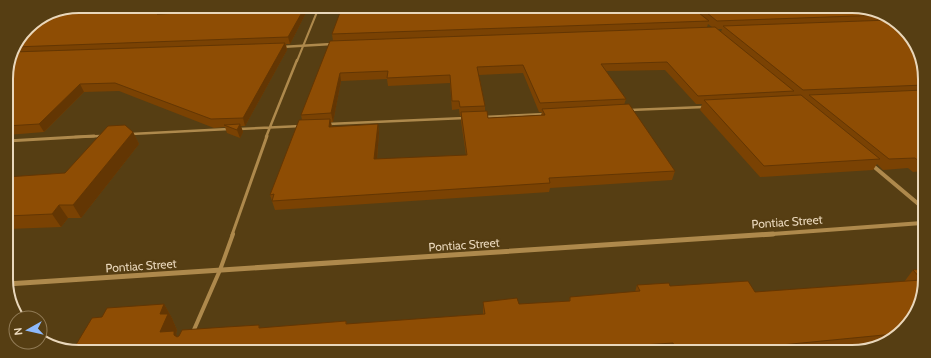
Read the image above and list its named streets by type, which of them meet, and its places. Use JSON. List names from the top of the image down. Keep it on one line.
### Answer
{"streets":{"street":["Pontiac Street"]},"north":"left"}
